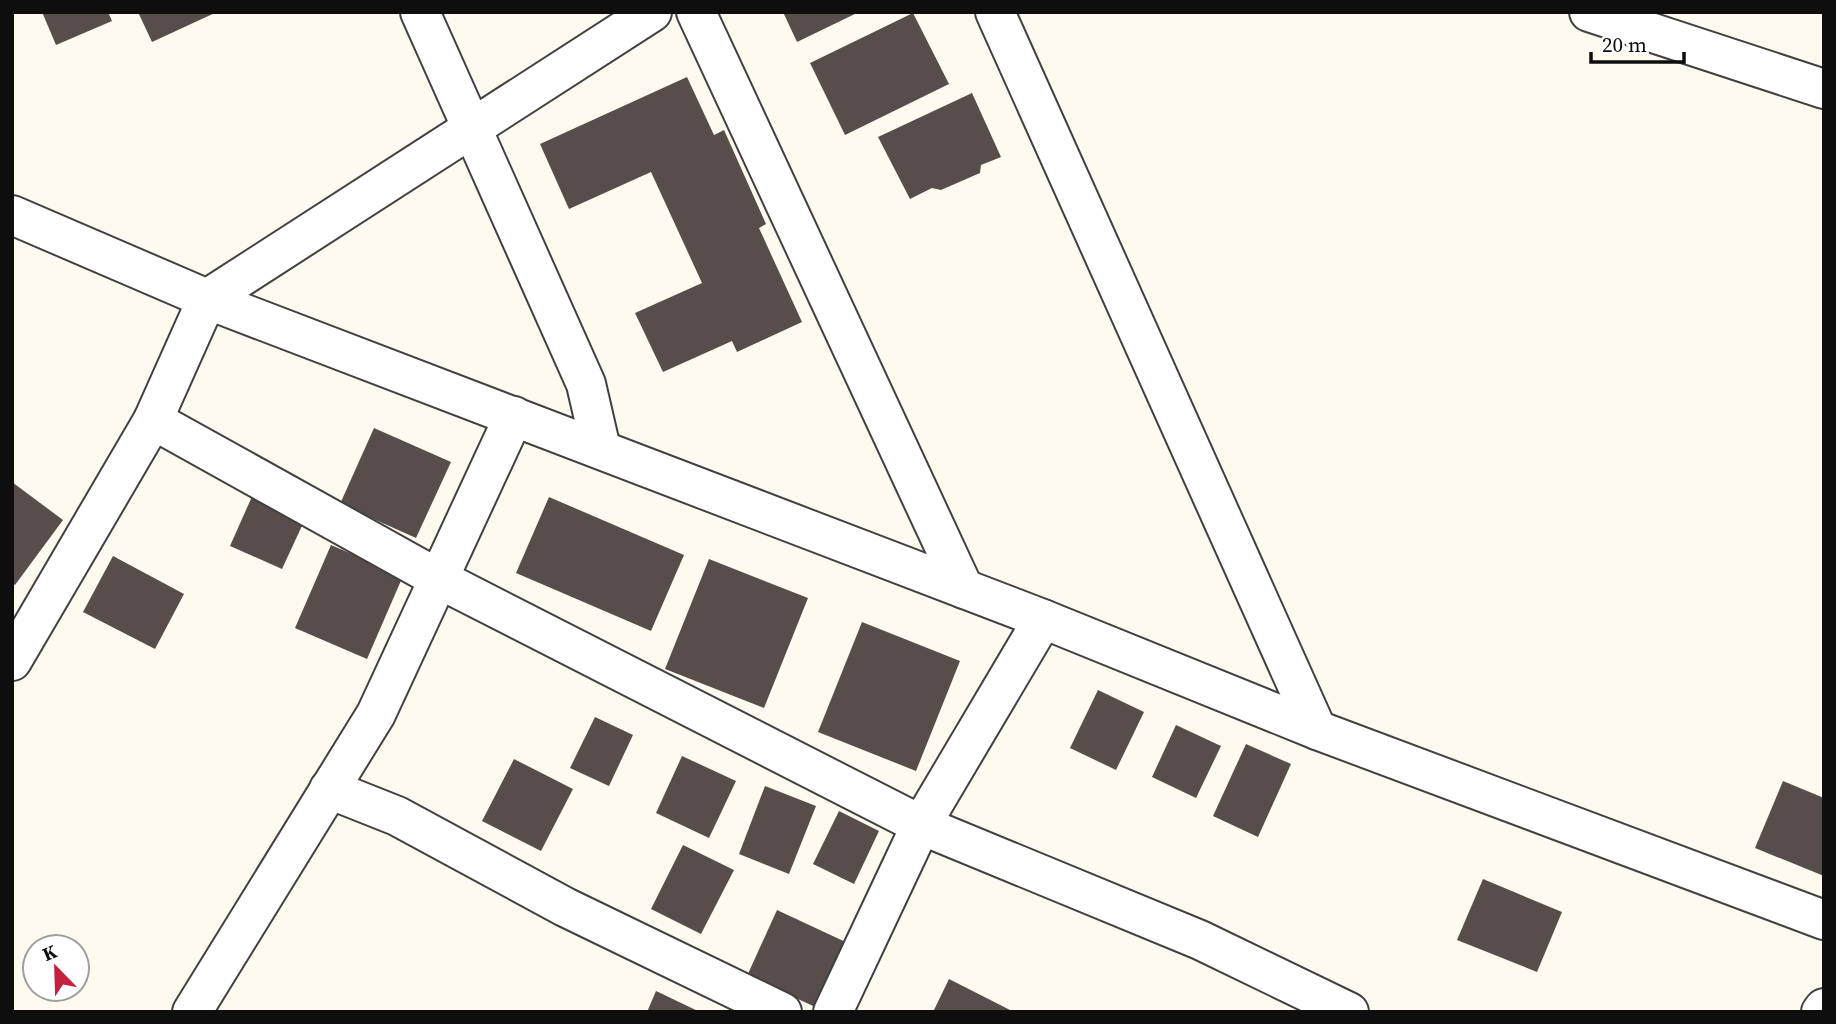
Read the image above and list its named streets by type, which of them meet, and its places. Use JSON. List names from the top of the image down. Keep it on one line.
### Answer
{"scale_bar":"20 m","north":"top left"}
